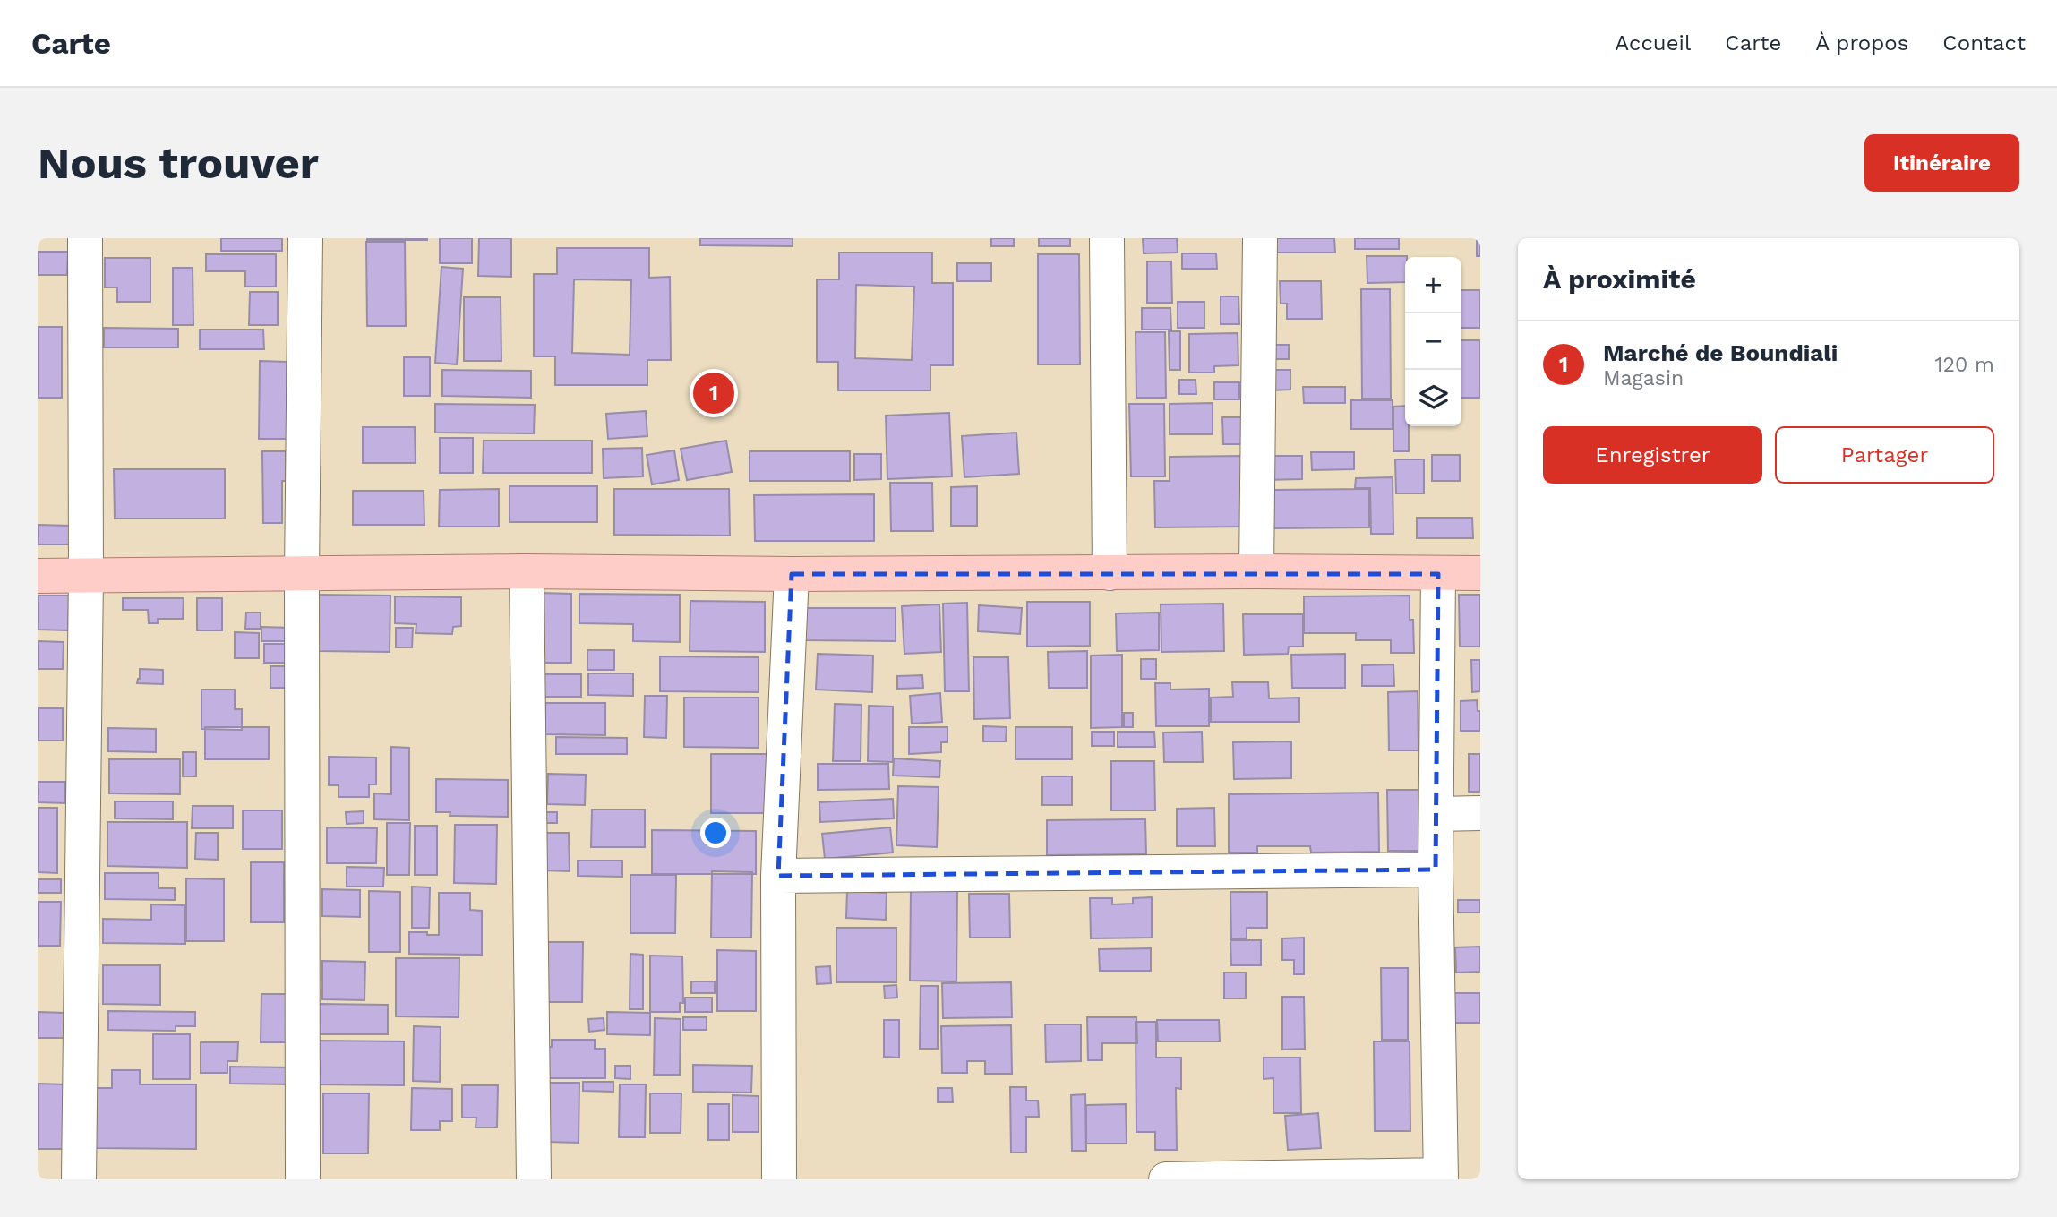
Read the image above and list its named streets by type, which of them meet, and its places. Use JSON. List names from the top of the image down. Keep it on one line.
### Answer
{"page":{"header":"Carte","nav":["Accueil","Carte","À propos","Contact"],"buttons":["Itinéraire",["Enregistrer","Partager"]],"title":"Nous trouver","heading":"À proximité","map_buttons":["+","−"],"list":[{"mark":"1","name":"Marché de Boundiali","note":"Magasin","value":"120 m"}],"pins":"1"}}
